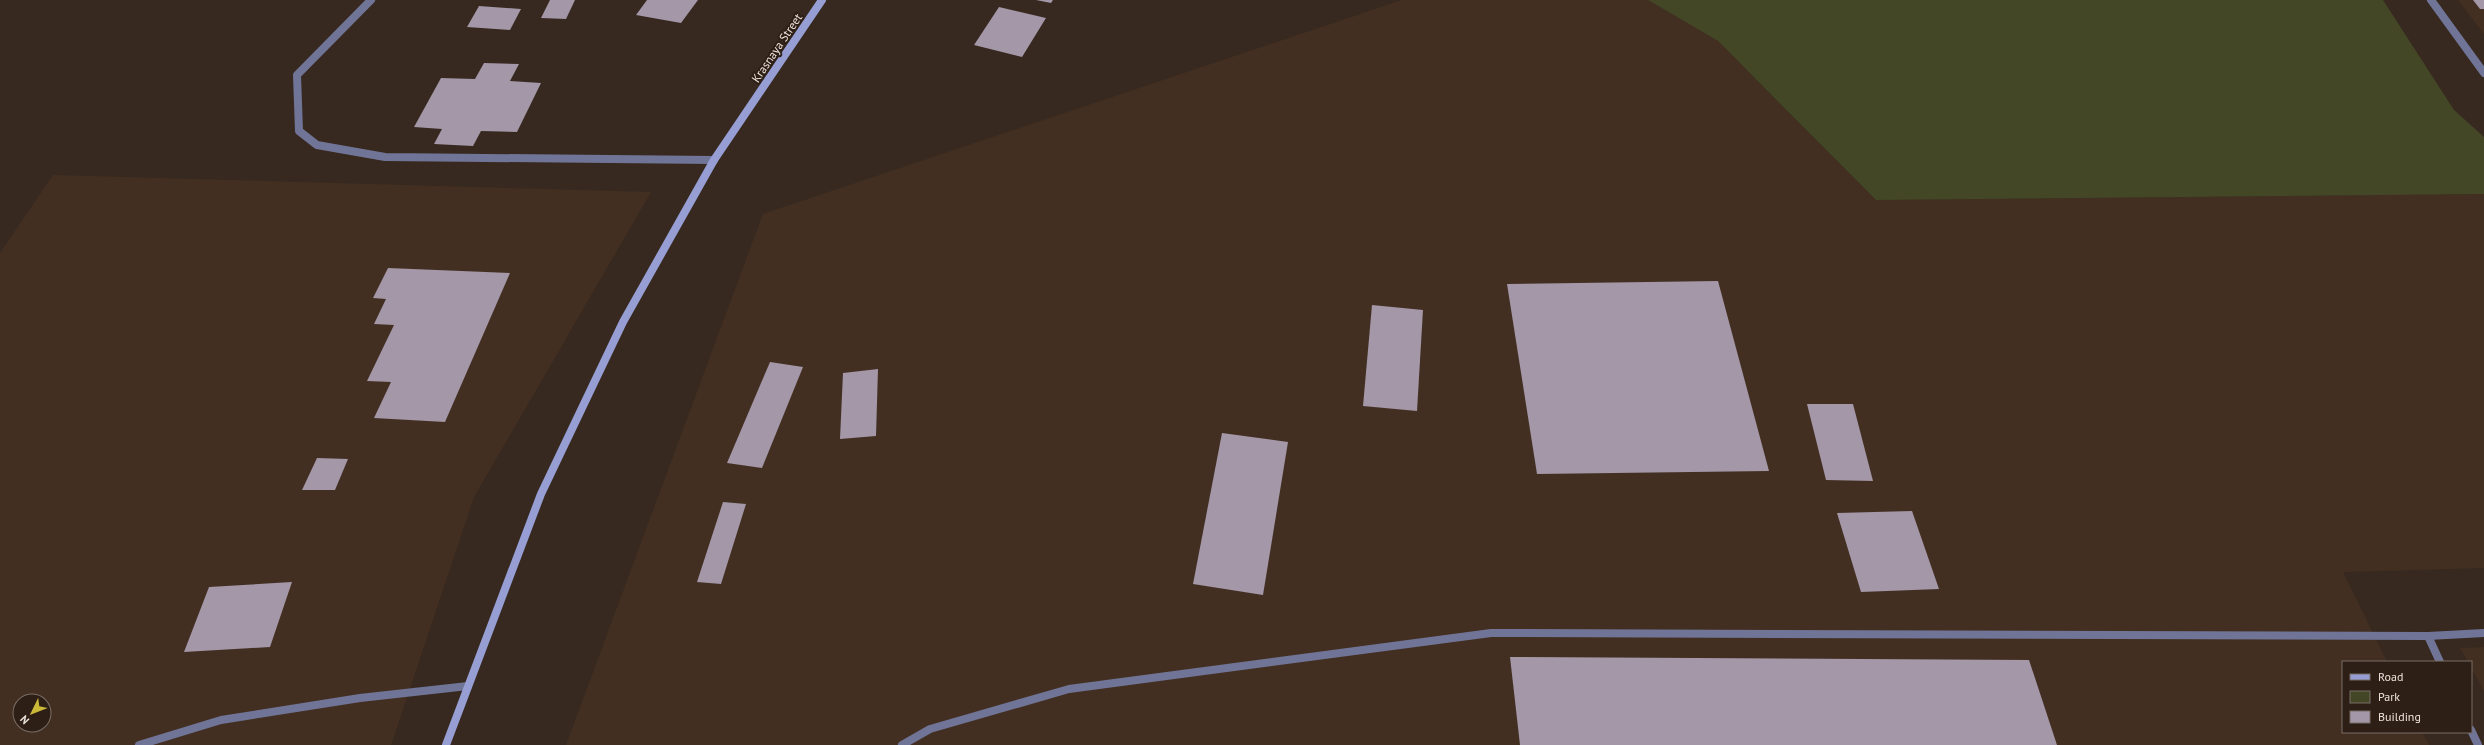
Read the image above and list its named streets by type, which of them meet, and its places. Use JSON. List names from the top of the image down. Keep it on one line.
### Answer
{"streets":{"main road":["Krasnaya Street"]},"legend":["Road","Park","Building"],"north":"bottom left"}
